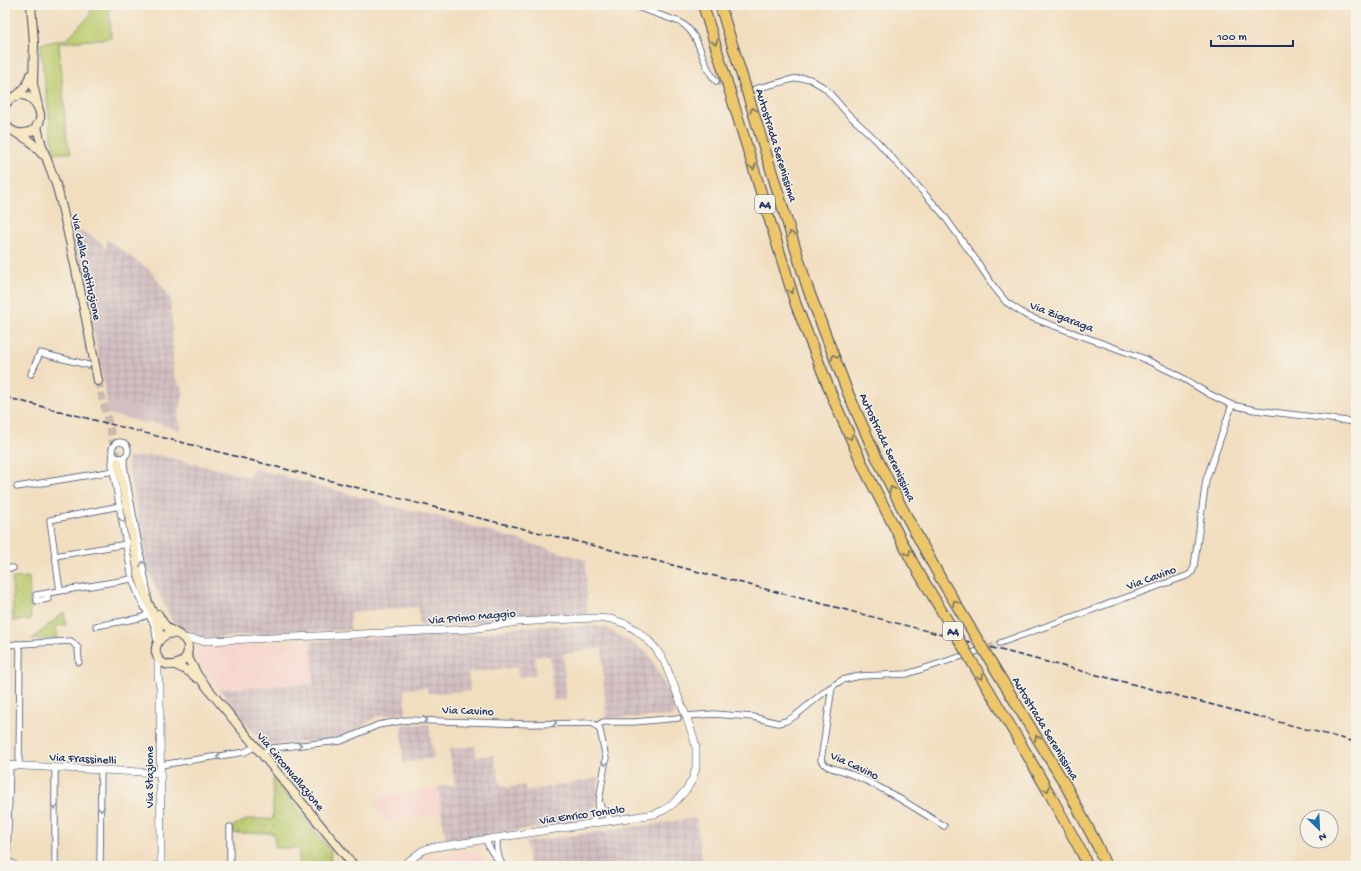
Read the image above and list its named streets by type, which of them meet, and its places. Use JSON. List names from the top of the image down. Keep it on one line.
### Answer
{"streets":{"highway":["Autostrada Serenissima","A4"],"main road":["Via della Costituzione","Via Circonvallazione"],"street":["Via Zigaraga","Via Cavino","Via Primo Maggio","Via Frassinelli","Via Stazione","Via Enrico Toniolo"]},"crossings":[["Via Zigaraga","Via Cavino"],["Via Cavino","Via Frassinelli"],["Via Cavino","Via Circonvallazione"],["Via Cavino","Via Stazione"],["Via Primo Maggio","Via Circonvallazione"],["Via Primo Maggio","Via Stazione"],["Via Primo Maggio","Via Enrico Toniolo"],["Via Frassinelli","Via Stazione"],["Via Circonvallazione","Via Stazione"]],"scale_bar":"100 m","north":"bottom right"}
